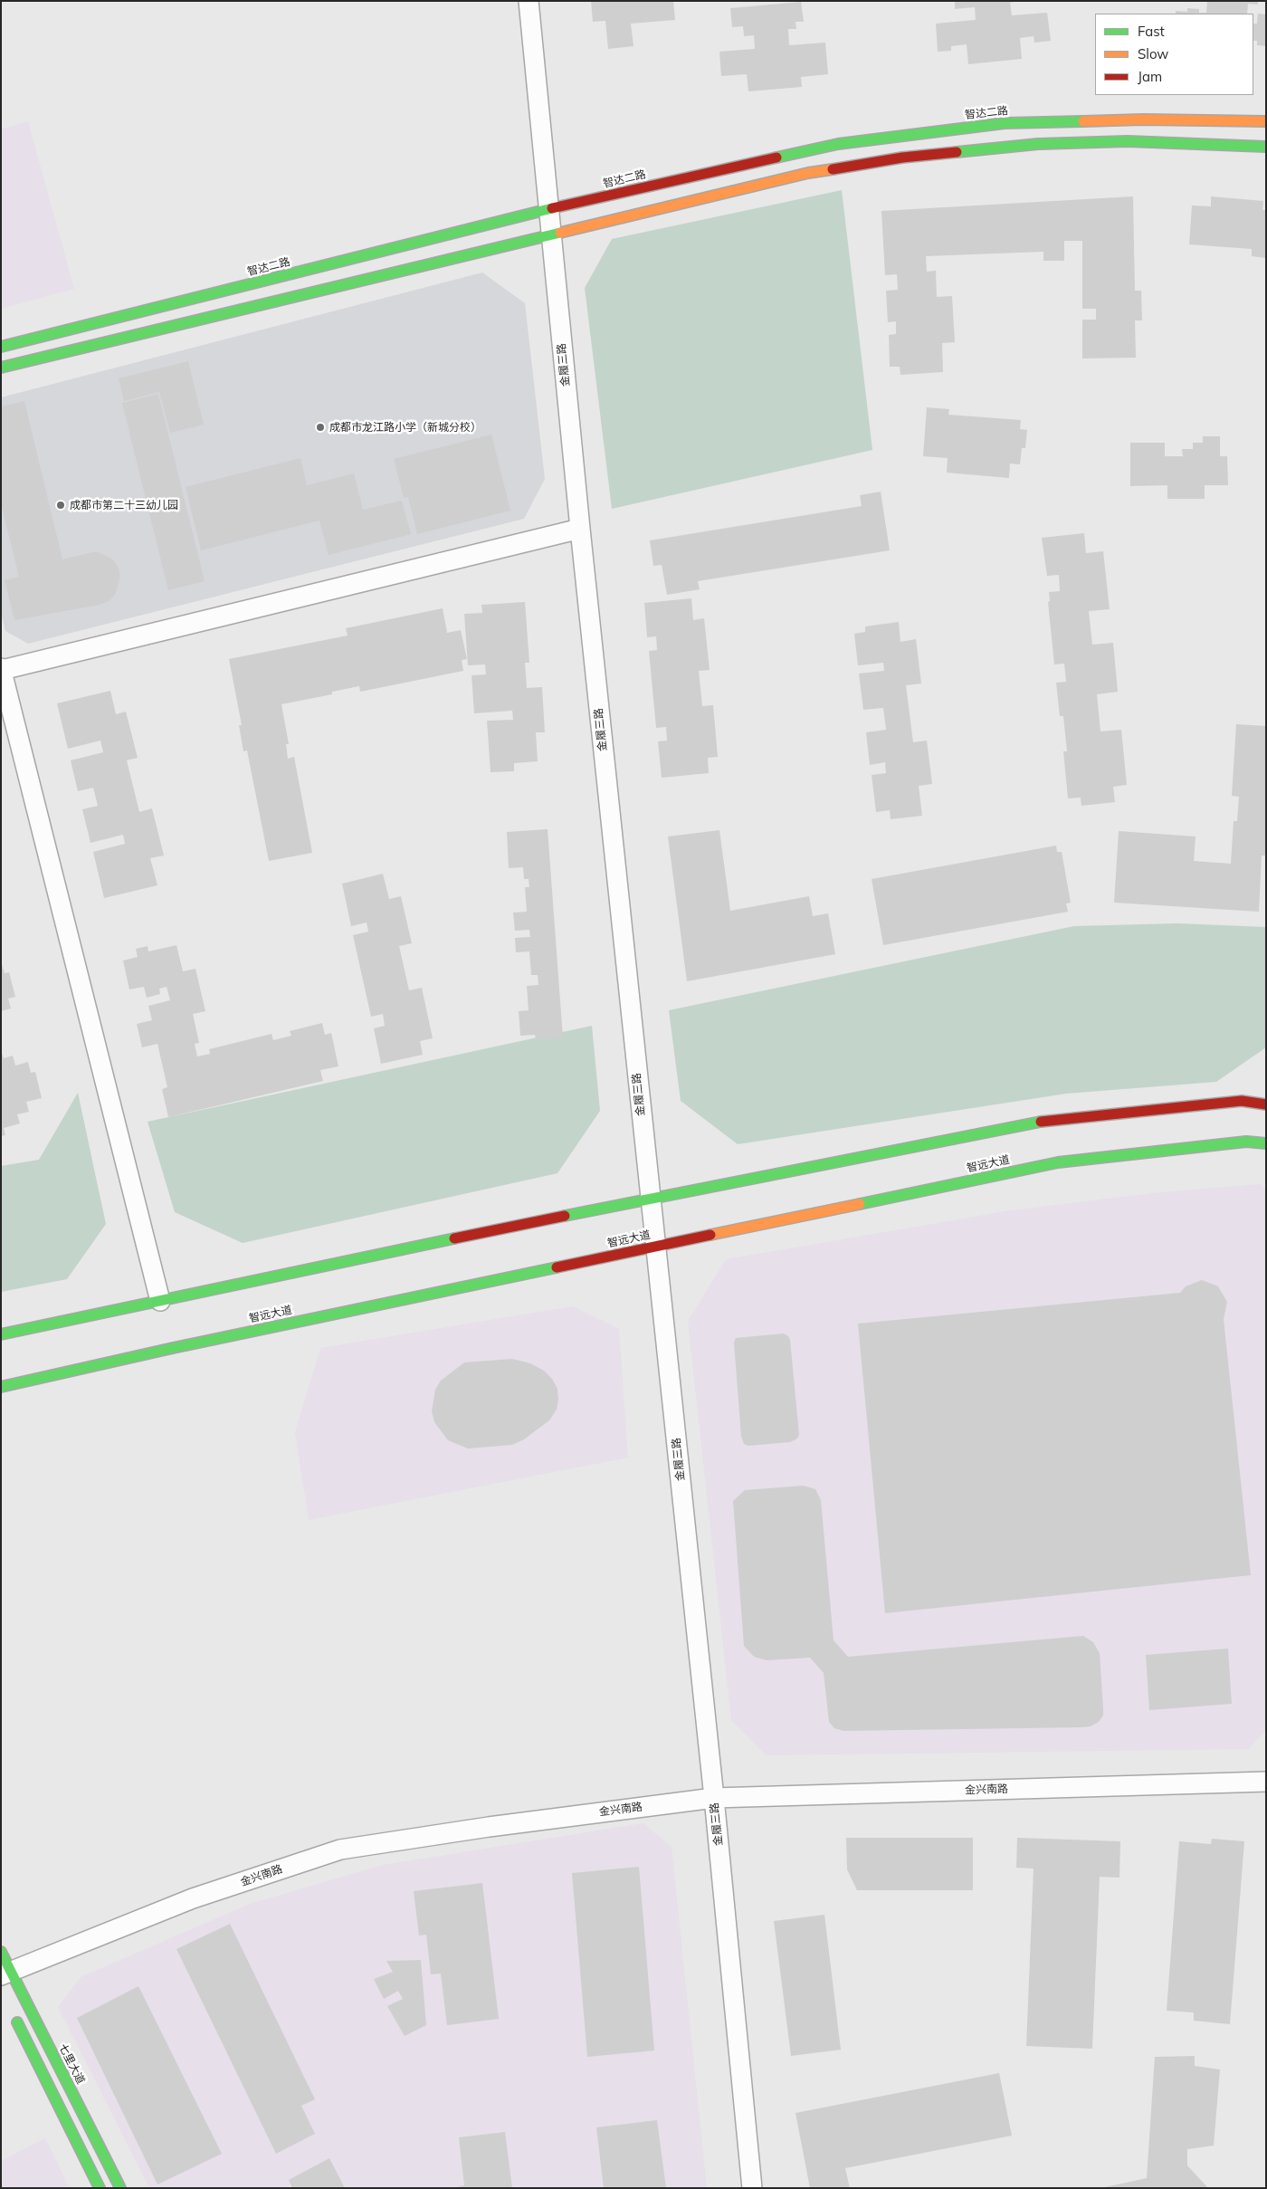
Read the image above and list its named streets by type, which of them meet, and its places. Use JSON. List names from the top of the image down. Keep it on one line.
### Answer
{"streets":{"main road":["智达二路","智远大道","七里大道"],"street":["金履三路","金兴南路"]},"crossings":[["智达二路","金履三路"],["金履三路","智远大道"],["金履三路","金兴南路"],["金兴南路","七里大道"]],"places":["成都市龙江路小学（新城分校）","成都市第二十三幼儿园"],"legend":["Fast","Slow","Jam"]}
